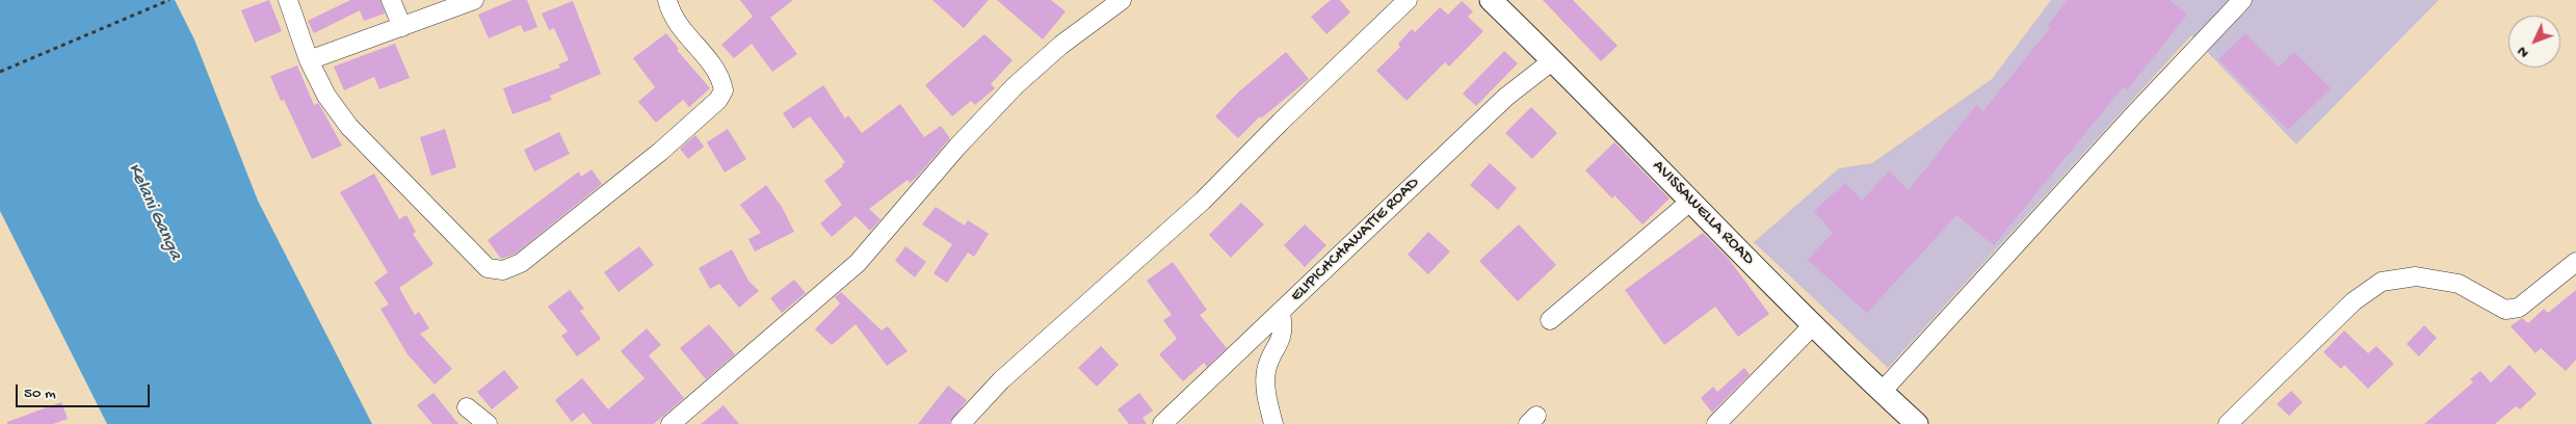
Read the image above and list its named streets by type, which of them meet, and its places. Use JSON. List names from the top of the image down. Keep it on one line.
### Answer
{"streets":{"main road":["AVISSAWELLA ROAD"],"street":["ELIPICHCHAWATTE ROAD"]},"crossings":[["AVISSAWELLA ROAD","ELIPICHCHAWATTE ROAD"]],"water":["Kelani Ganga"],"scale_bar":"50 m","north":"bottom left"}
